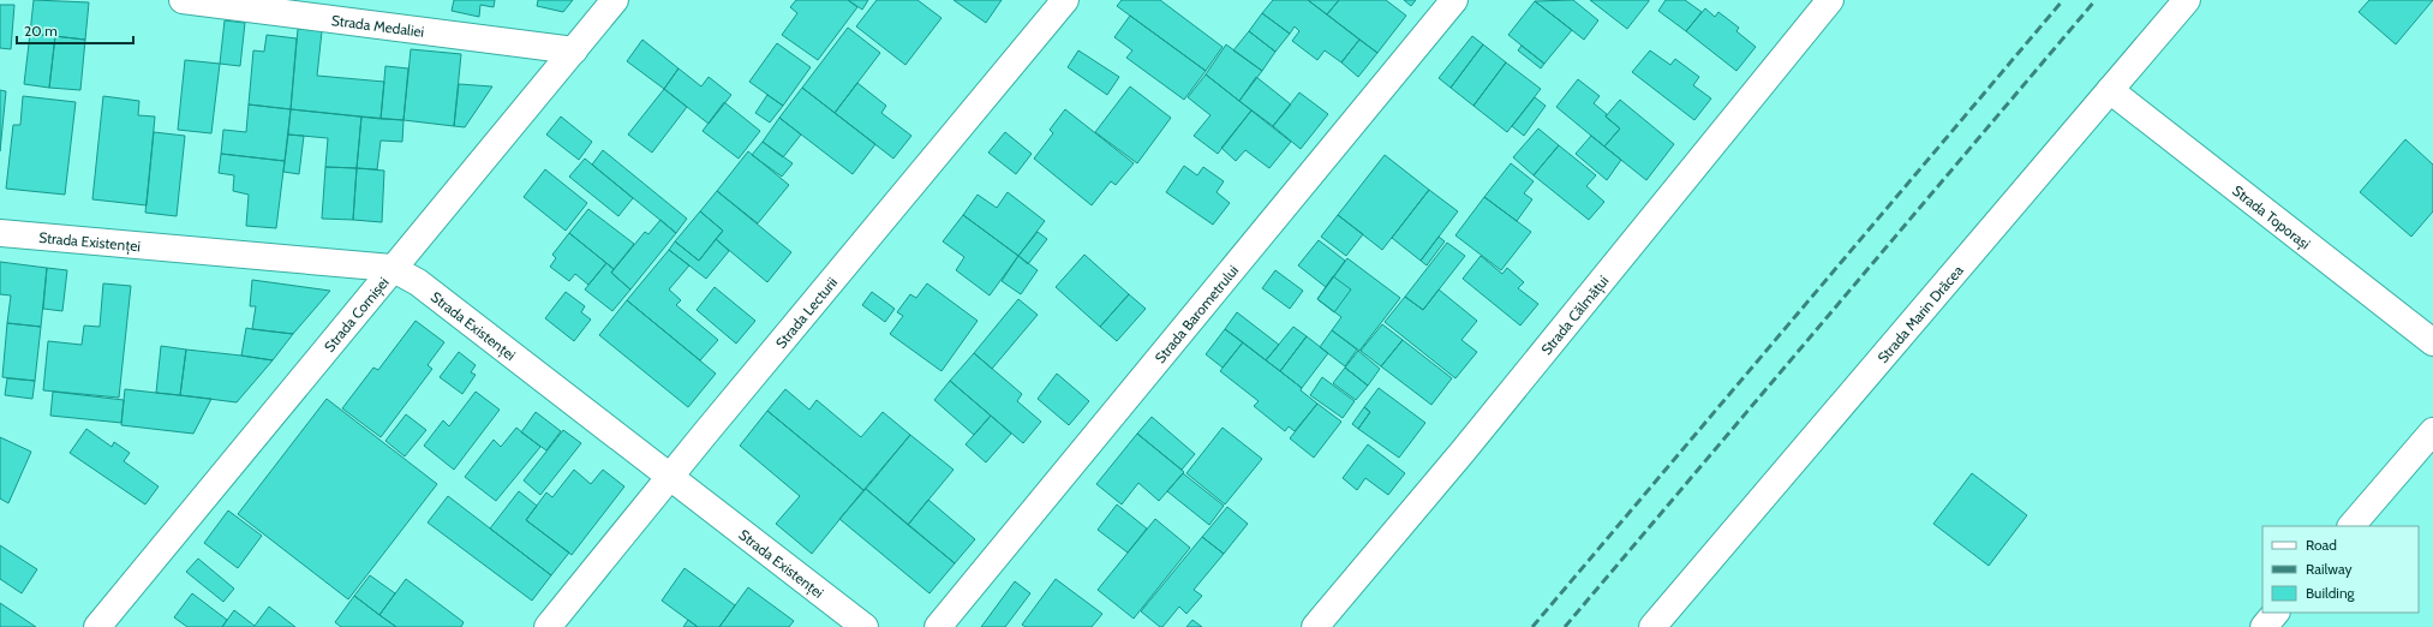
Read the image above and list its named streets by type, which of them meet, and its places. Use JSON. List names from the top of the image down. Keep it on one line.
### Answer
{"streets":{"street":["Strada Medaliei","Strada Toporași","Strada Existenței","Strada Cornișei","Strada Lecturii","Strada Barometrului","Strada Marin Drăcea","Strada Călmățui"]},"crossings":[["Strada Medaliei","Strada Cornișei"],["Strada Toporași","Strada Marin Drăcea"],["Strada Existenței","Strada Cornișei"],["Strada Existenței","Strada Lecturii"]],"legend":["Road","Railway","Building"],"scale_bar":"20 m"}
